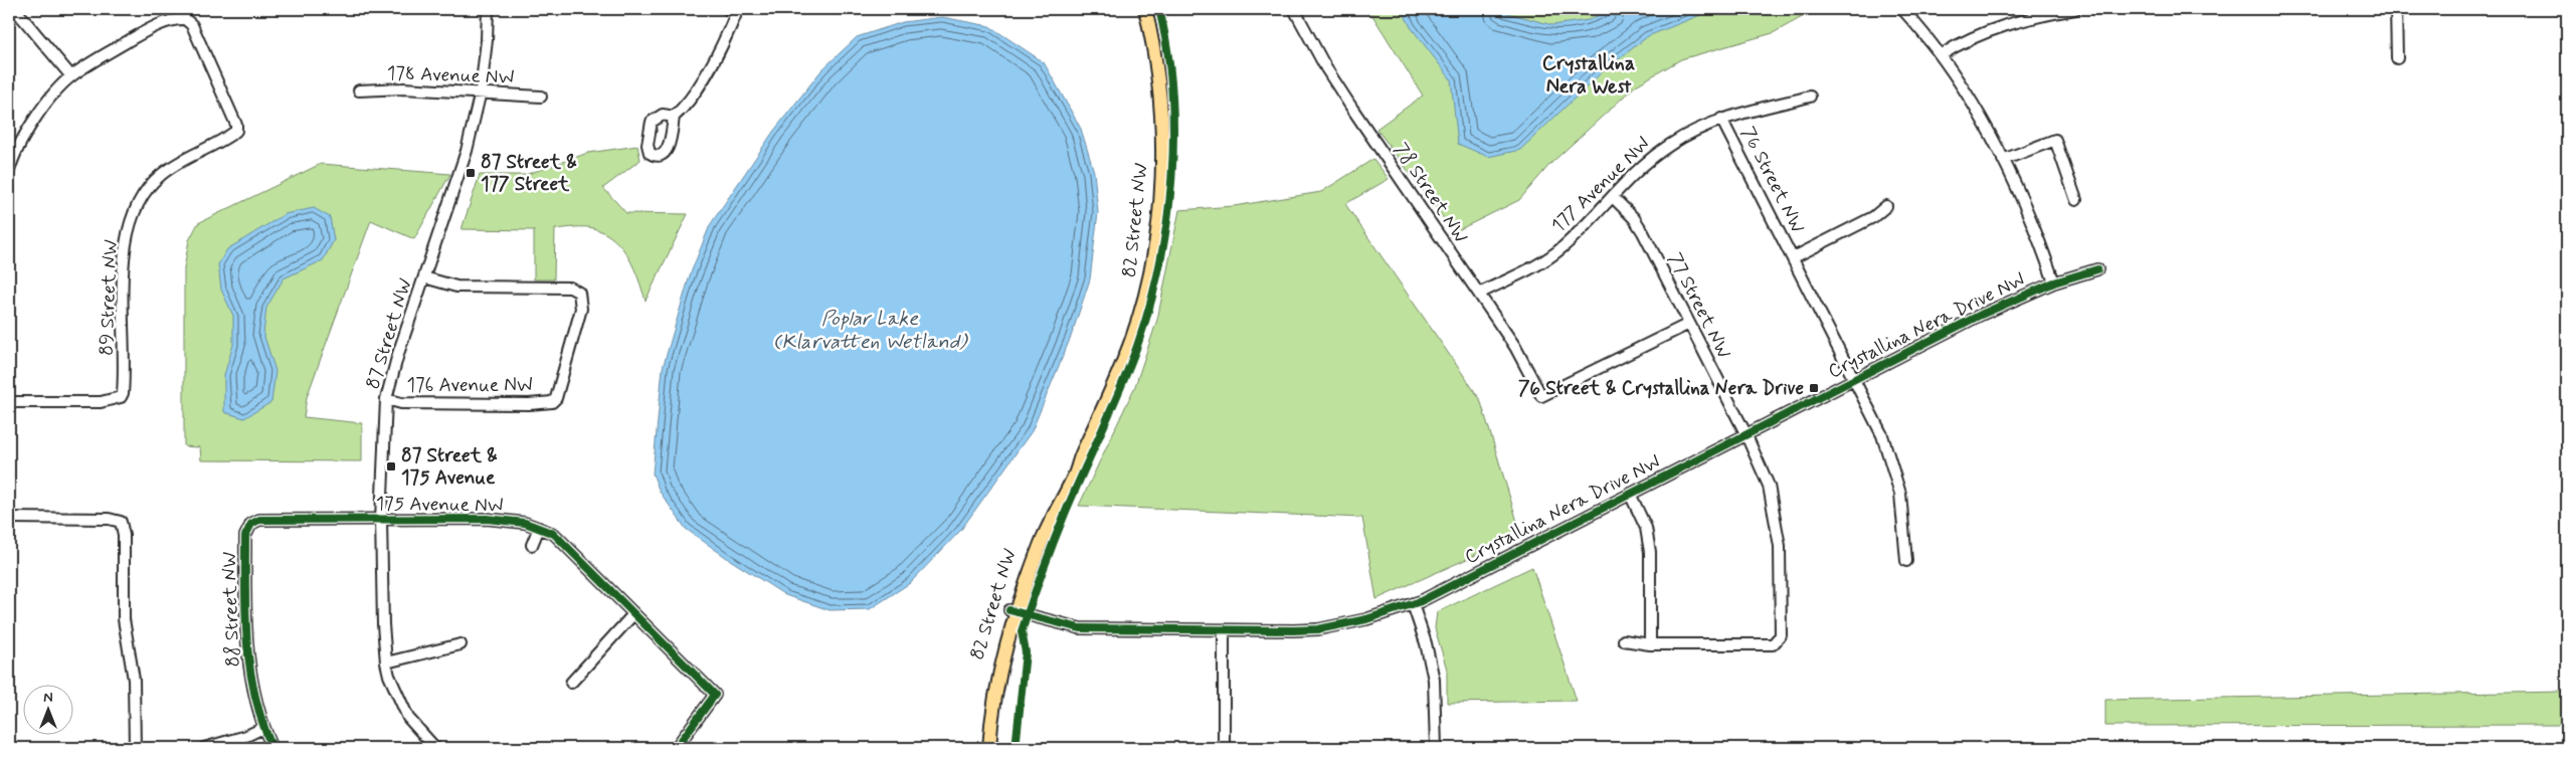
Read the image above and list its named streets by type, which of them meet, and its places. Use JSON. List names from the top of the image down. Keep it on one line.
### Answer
{"streets":{"main road":["82 Street NW"],"street":["178 Avenue NW","76 Street NW","177 Avenue NW","78 Street NW","89 Street NW","77 Street NW","Crystallina Nera Drive NW","87 Street NW","176 Avenue NW","175 Avenue NW","88 Street NW"]},"crossings":[["178 Avenue NW","87 Street NW"],["76 Street NW","177 Avenue NW"],["76 Street NW","Crystallina Nera Drive NW"],["177 Avenue NW","78 Street NW"],["177 Avenue NW","77 Street NW"],["78 Street NW","77 Street NW"],["82 Street NW","Crystallina Nera Drive NW"],["77 Street NW","Crystallina Nera Drive NW"],["87 Street NW","176 Avenue NW"],["87 Street NW","175 Avenue NW"],["175 Avenue NW","88 Street NW"]],"districts":["Crystallina Nera West"],"water":["Poplar Lake (Klarvatten Wetland)"],"places":{"transit":["87 Street & 177 Street","76 Street & Crystallina Nera Drive","87 Street & 175 Avenue"]},"north":"top"}
